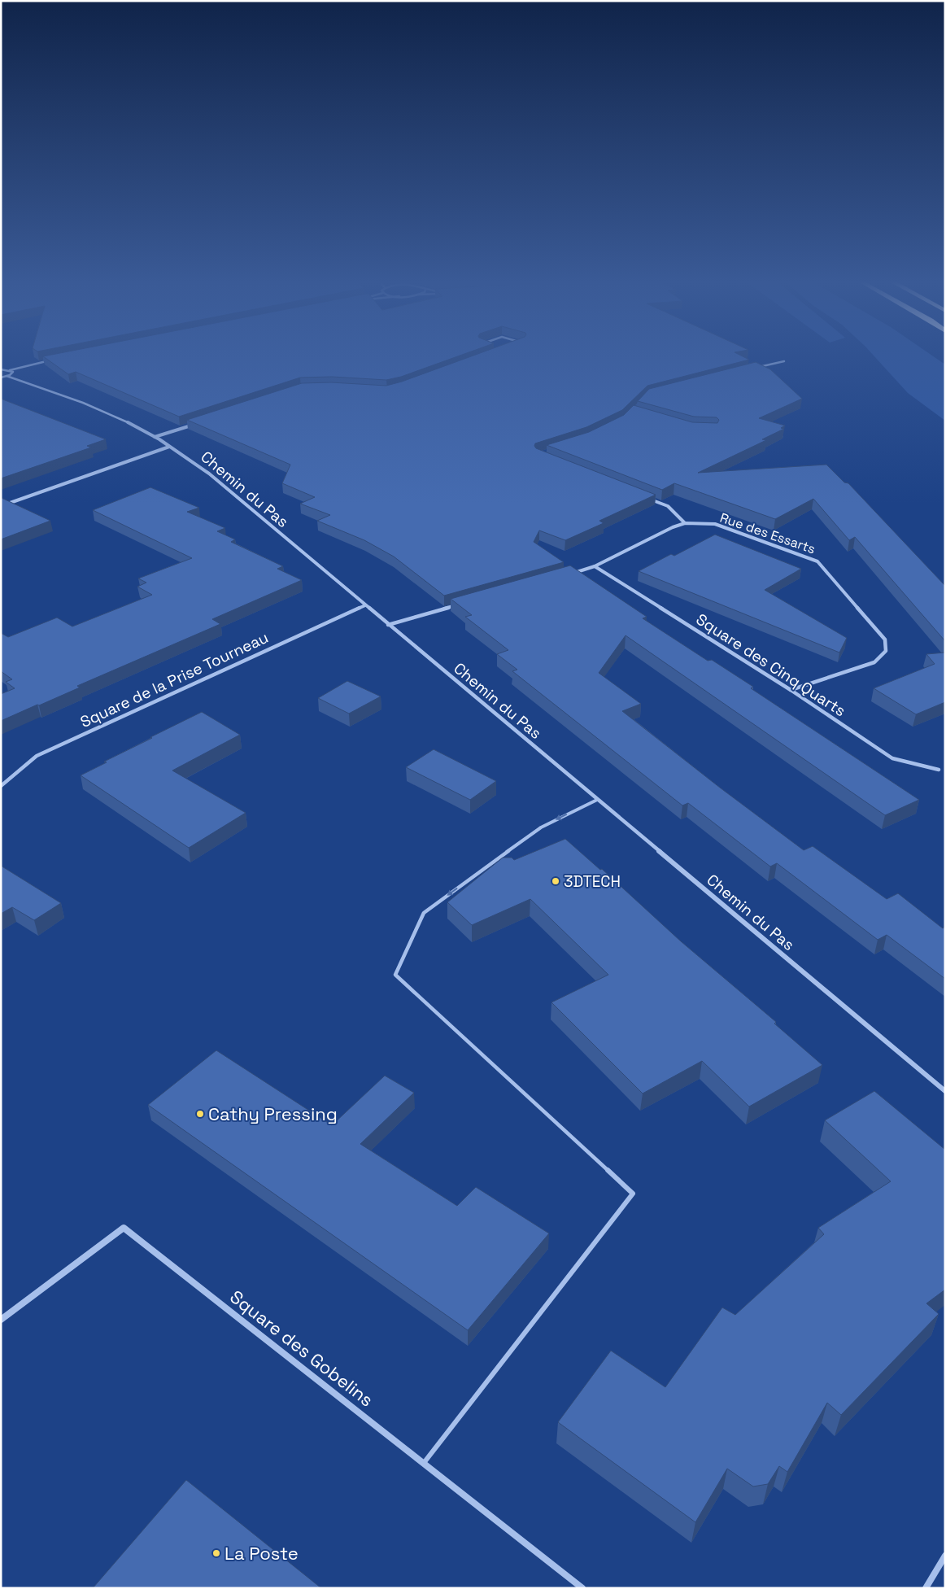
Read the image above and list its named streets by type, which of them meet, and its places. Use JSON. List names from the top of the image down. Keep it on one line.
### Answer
{"streets":{"street":["Chemin du Pas","Rue des Essarts","Square des Cinq Quarts","Square de la Prise Tourneau","Square des Gobelins"]},"crossings":[["Chemin du Pas","Square de la Prise Tourneau"],["Rue des Essarts","Square des Cinq Quarts"]],"places":["3DTECH","Cathy Pressing","La Poste"]}
